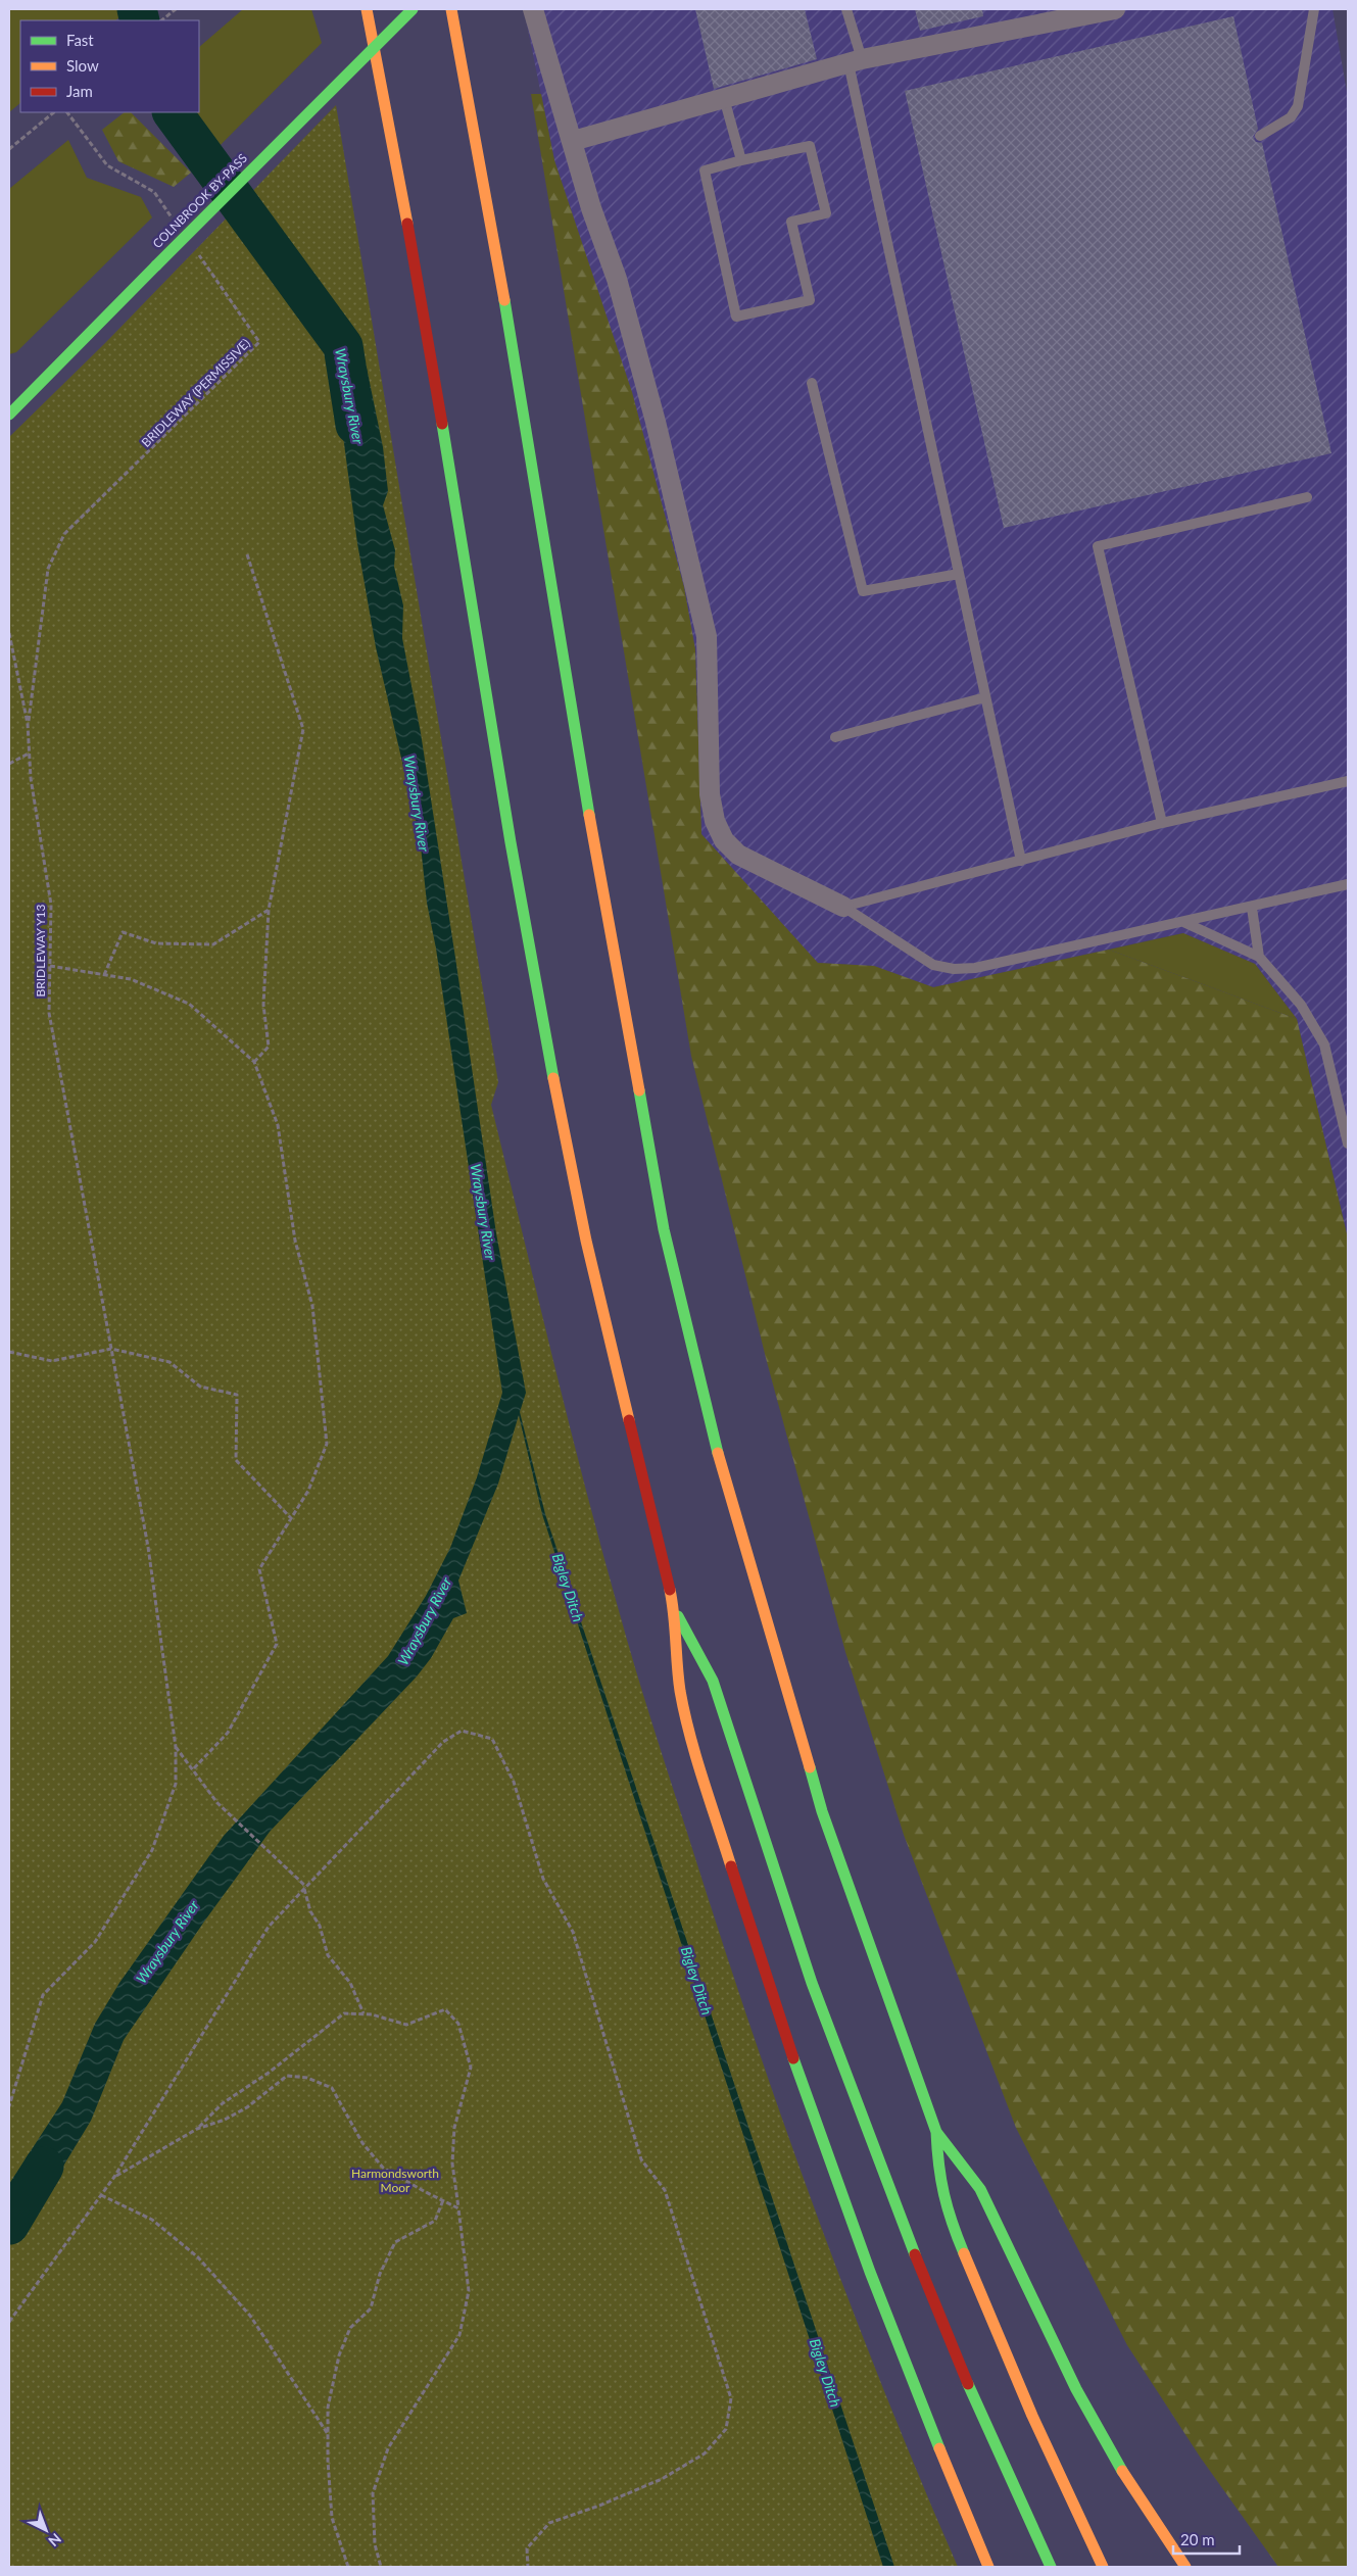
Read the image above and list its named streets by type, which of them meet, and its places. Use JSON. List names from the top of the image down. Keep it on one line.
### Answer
{"streets":{"highway":["COLNBROOK BY-PASS"],"path":["BRIDLEWAY (PERMISSIVE)","BRIDLEWAY Y13"]},"crossings":[["BRIDLEWAY (PERMISSIVE)","BRIDLEWAY Y13"]],"water":["Wraysbury River","Bigley Ditch"],"parks":["Harmondsworth Moor"],"legend":["Fast","Slow","Jam"],"scale_bar":"20 m","north":"bottom right"}
